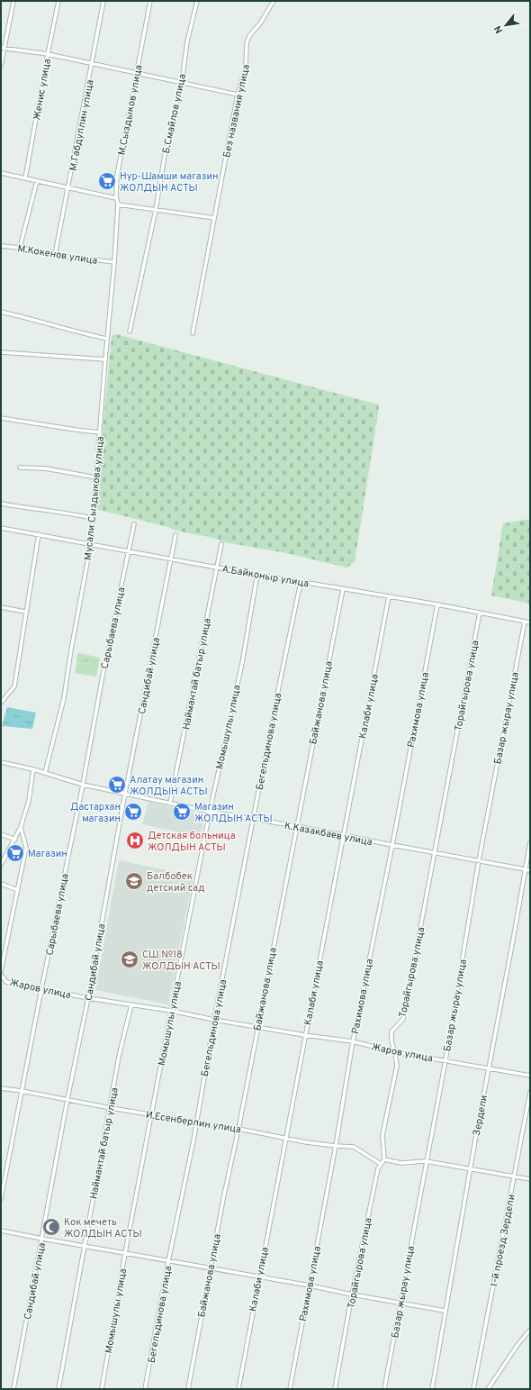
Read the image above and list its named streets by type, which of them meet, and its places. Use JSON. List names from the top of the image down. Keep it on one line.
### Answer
{"streets":{"street":["Женис улица","М.Сыздыков улица","Без названия улица","Б.Смайлов улица","М.Габдуллин улица","М.Кокенов улица","Мусали Сыздыкова улица","А.Байконыр улица","Сарыбаева улица","Наймантай батыр улица","Сандибай улица","Торайгырова улица","Байжанова улица","Калаби улица","Рахимова улица","Базар жырау улица","Момышулы улица","Бегельдинова улица","К.Казакбаев улица","Жаров улица","Зердели","И.Есенберлин улица","1-й проезд Зердели"]},"crossings":[["М.Сыздыков улица","М.Кокенов улица"],["М.Сыздыков улица","Мусали Сыздыкова улица"],["М.Габдуллин улица","М.Кокенов улица"],["М.Кокенов улица","Мусали Сыздыкова улица"],["Мусали Сыздыкова улица","А.Байконыр улица"],["Мусали Сыздыкова улица","К.Казакбаев улица"],["А.Байконыр улица","Сарыбаева улица"],["А.Байконыр улица","Наймантай батыр улица"],["А.Байконыр улица","Сандибай улица"],["А.Байконыр улица","Торайгырова улица"],["А.Байконыр улица","Байжанова улица"],["А.Байконыр улица","Калаби улица"],["А.Байконыр улица","Рахимова улица"],["А.Байконыр улица","Базар жырау улица"],["А.Байконыр улица","Момышулы улица"],["А.Байконыр улица","Бегельдинова улица"],["Сарыбаева улица","К.Казакбаев улица"],["Сарыбаева улица","Жаров улица"],["Сарыбаева улица","И.Есенберлин улица"],["Наймантай батыр улица","К.Казакбаев улица"],["Наймантай батыр улица","Жаров улица"],["Наймантай батыр улица","И.Есенберлин улица"],["Сандибай улица","К.Казакбаев улица"],["Сандибай улица","Жаров улица"],["Сандибай улица","И.Есенберлин улица"],["Торайгырова улица","К.Казакбаев улица"],["Торайгырова улица","Жаров улица"],["Торайгырова улица","И.Есенберлин улица"],["Байжанова улица","К.Казакбаев улица"],["Байжанова улица","Жаров улица"],["Байжанова улица","И.Есенберлин улица"],["Калаби улица","К.Казакбаев улица"],["Калаби улица","Жаров улица"],["Калаби улица","И.Есенберлин улица"],["Рахимова улица","К.Казакбаев улица"],["Рахимова улица","Жаров улица"],["Рахимова улица","И.Есенберлин улица"],["Базар жырау улица","К.Казакбаев улица"],["Базар жырау улица","Жаров улица"],["Момышулы улица","К.Казакбаев улица"],["Момышулы улица","Жаров улица"],["Момышулы улица","И.Есенберлин улица"],["Бегельдинова улица","К.Казакбаев улица"],["Бегельдинова улица","Жаров улица"],["Бегельдинова улица","И.Есенберлин улица"],["К.Казакбаев улица","Зердели"],["Жаров улица","Зердели"]],"places":{"supermarket":["Нур-Шамши магазин ЖОЛДЫН АСТЫ","Алатау магазин ЖОЛДЫН АСТЫ","Дастархан магазин","Магазин ЖОЛДЫН АСТЫ","Магазин"],"hospital":["Детская больница ЖОЛДЫН АСТЫ"],"school or university":["Балбобек детский сад","СШ №18 ЖОЛДЫН АСТЫ"],"mosque":["Кок мечеть ЖОЛДЫН АСТЫ"]},"north":"bottom left"}
